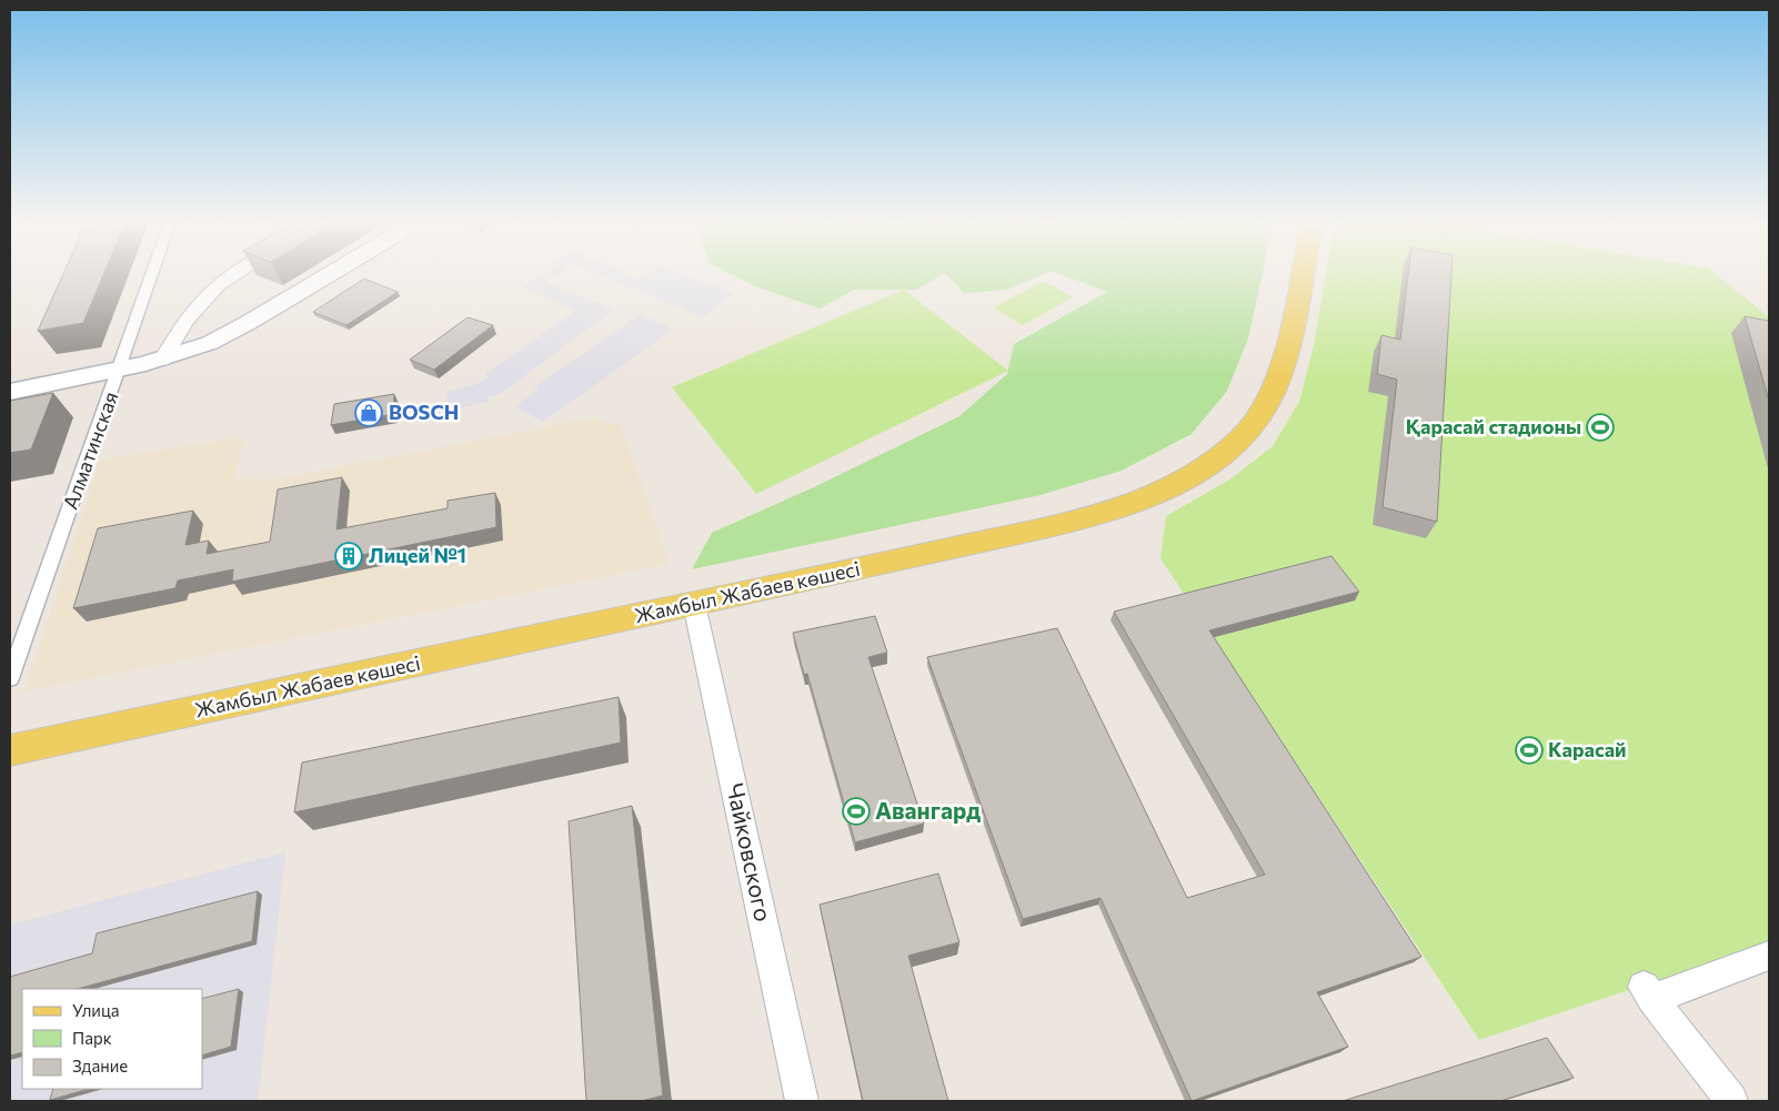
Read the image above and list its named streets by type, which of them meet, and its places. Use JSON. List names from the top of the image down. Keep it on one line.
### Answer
{"streets":{"main road":["Жамбыл Жабаев көшесі"],"street":["Алматинская","Чайковского"]},"crossings":[["Жамбыл Жабаев көшесі","Чайковского"]],"places":{"shop":["BOSCH"],"sports":["Қарасай стадионы","Карасай","Авангард"],"building":["Лицей №1"]},"legend":["Улица","Парк","Здание"]}
